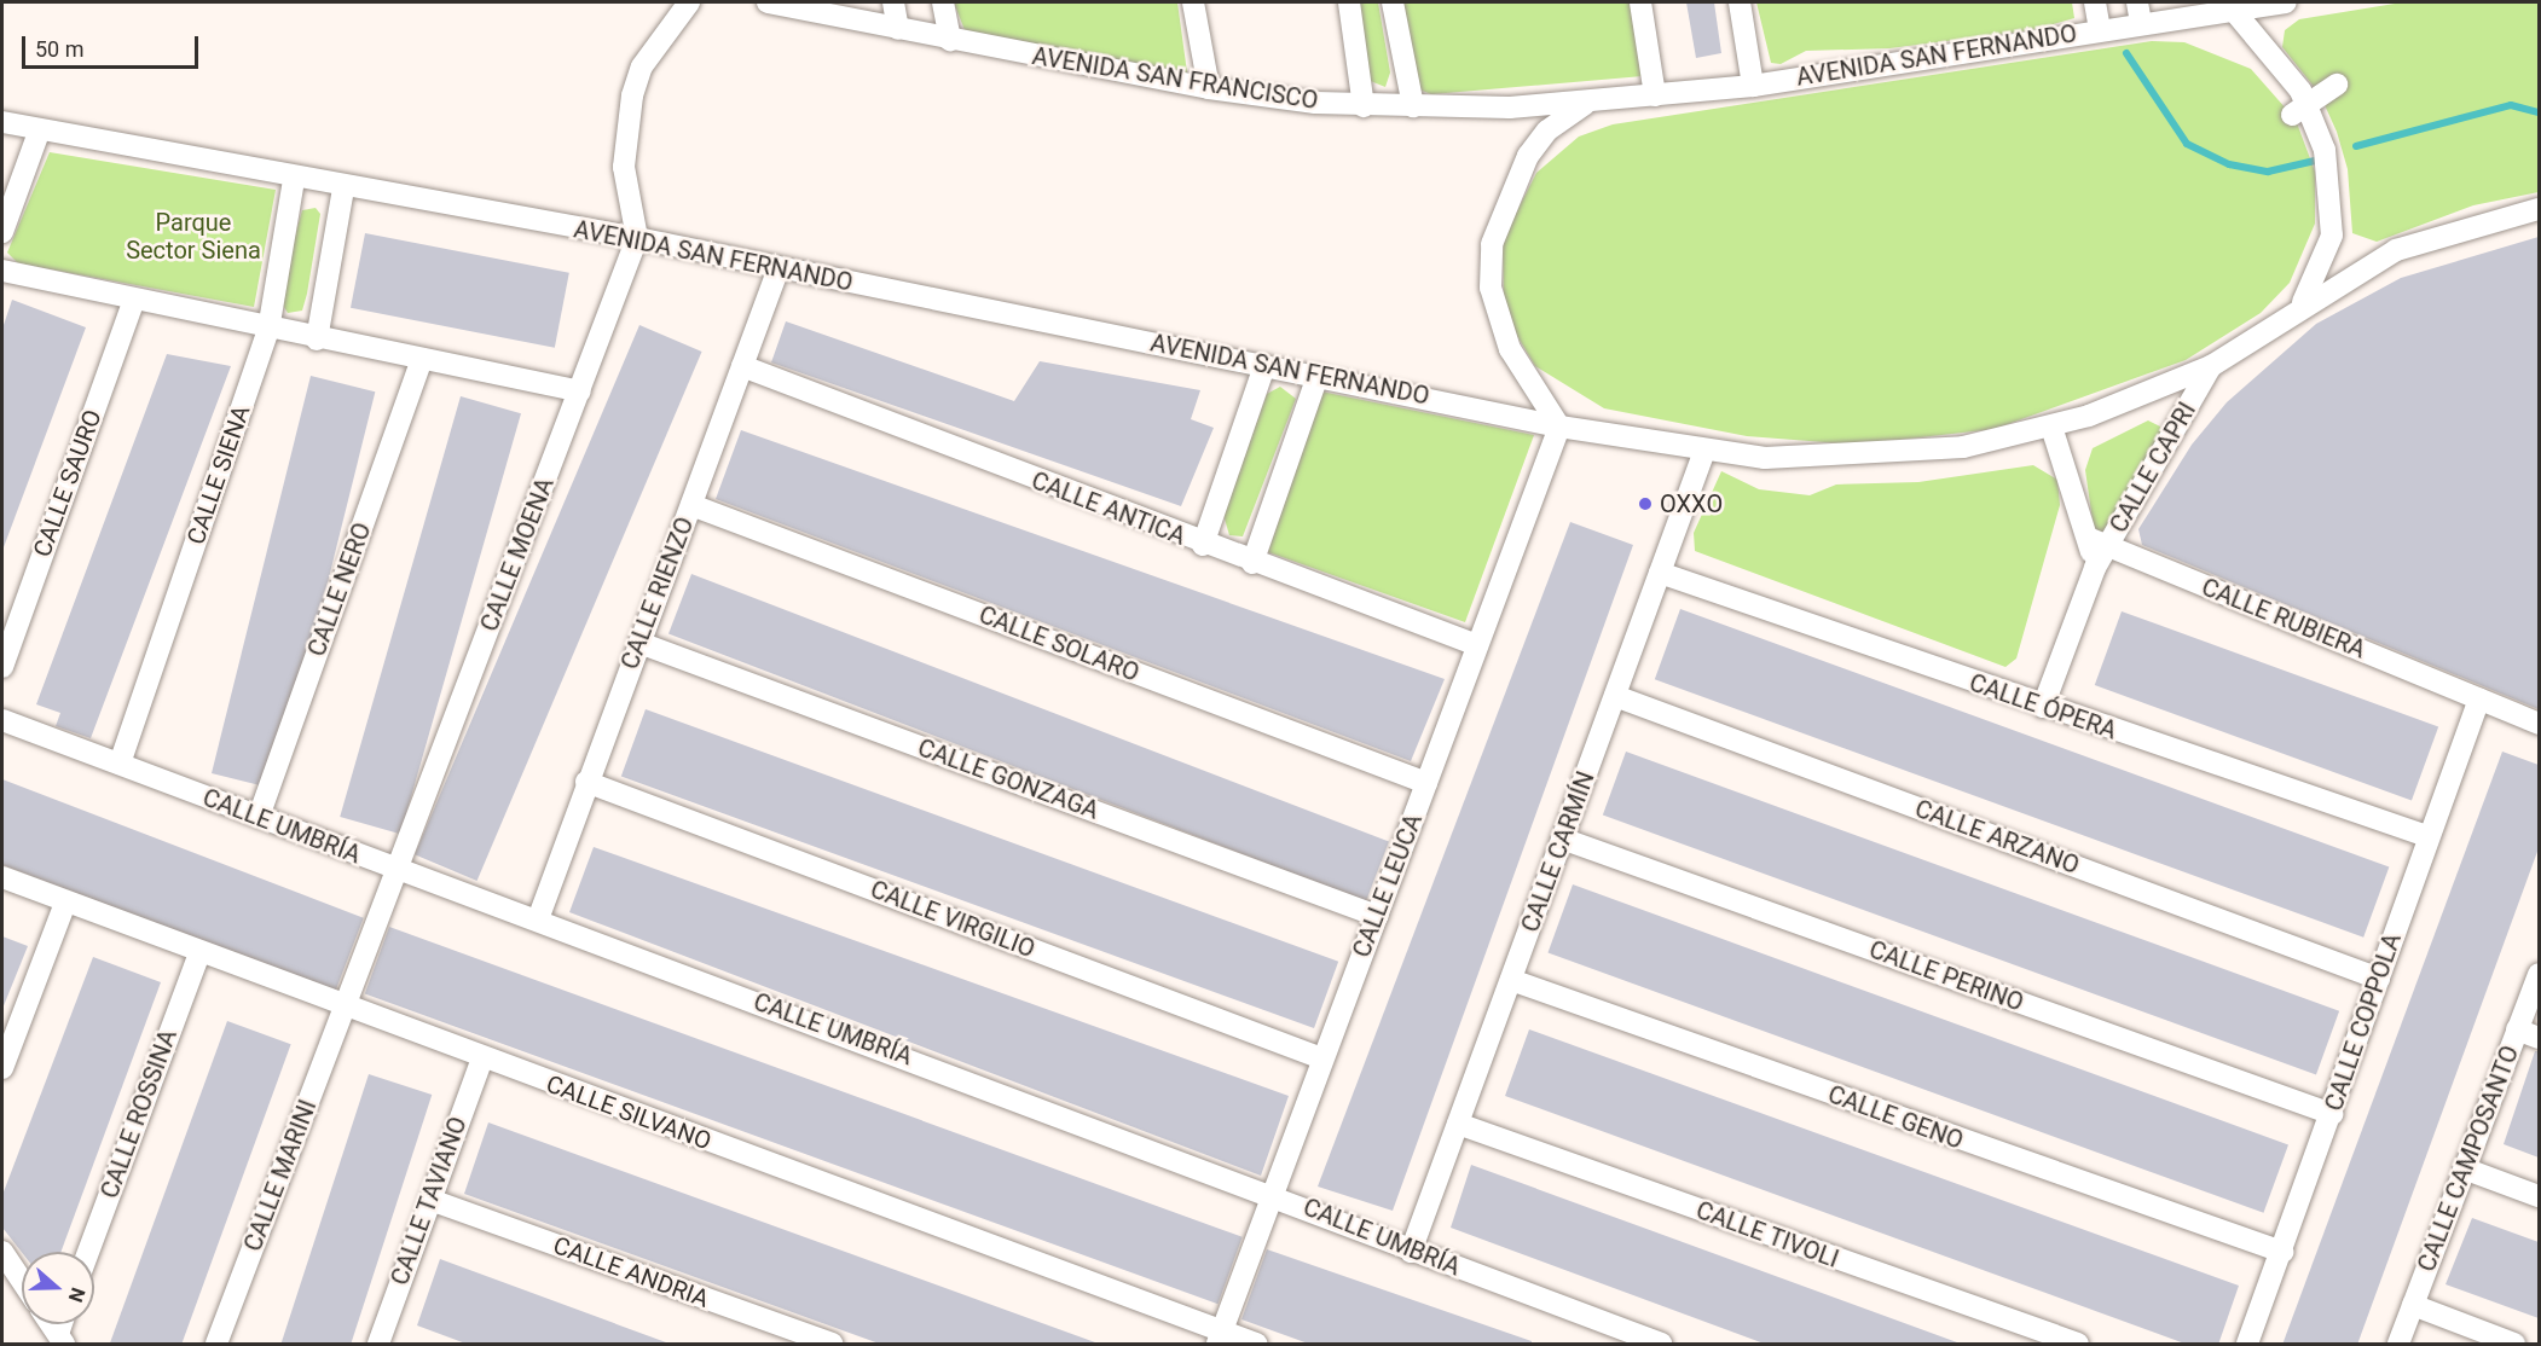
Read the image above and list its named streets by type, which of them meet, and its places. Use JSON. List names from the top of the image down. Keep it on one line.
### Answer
{"streets":{"street":["AVENIDA SAN FERNANDO","AVENIDA SAN FRANCISCO","CALLE CAPRI","CALLE SIENA","CALLE SAURO","CALLE ANTICA","CALLE MOENA","CALLE NERO","CALLE RIENZO","CALLE RUBIERA","CALLE SOLARO","CALLE ÓPERA","CALLE GONZAGA","CALLE UMBRÍA","CALLE ARZANO","CALLE CARMÍN","CALLE LEUCA","CALLE VIRGILIO","CALLE PERINO","CALLE COPPOLA","CALLE SILVANO","CALLE ROSSINA","CALLE GENO","CALLE CAMPOSANTO","CALLE MARINI","CALLE TAVIANO","CALLE TIVOLI","CALLE ANDRIA"]},"crossings":[["AVENIDA SAN FERNANDO","AVENIDA SAN FRANCISCO"],["AVENIDA SAN FERNANDO","CALLE CAPRI"],["AVENIDA SAN FERNANDO","CALLE SIENA"],["AVENIDA SAN FERNANDO","CALLE MOENA"],["AVENIDA SAN FERNANDO","CALLE RIENZO"],["AVENIDA SAN FERNANDO","CALLE CARMÍN"],["AVENIDA SAN FERNANDO","CALLE LEUCA"],["CALLE CAPRI","CALLE RUBIERA"],["CALLE CAPRI","CALLE ÓPERA"],["CALLE SIENA","CALLE UMBRÍA"],["CALLE ANTICA","CALLE RIENZO"],["CALLE ANTICA","CALLE LEUCA"],["CALLE MOENA","CALLE UMBRÍA"],["CALLE MOENA","CALLE SILVANO"],["CALLE MOENA","CALLE MARINI"],["CALLE NERO","CALLE UMBRÍA"],["CALLE RIENZO","CALLE SOLARO"],["CALLE RIENZO","CALLE GONZAGA"],["CALLE RIENZO","CALLE UMBRÍA"],["CALLE RIENZO","CALLE VIRGILIO"],["CALLE RUBIERA","CALLE COPPOLA"],["CALLE SOLARO","CALLE LEUCA"],["CALLE ÓPERA","CALLE CARMÍN"],["CALLE ÓPERA","CALLE COPPOLA"],["CALLE GONZAGA","CALLE LEUCA"],["CALLE UMBRÍA","CALLE CARMÍN"],["CALLE UMBRÍA","CALLE LEUCA"],["CALLE ARZANO","CALLE CARMÍN"],["CALLE ARZANO","CALLE COPPOLA"],["CALLE CARMÍN","CALLE PERINO"],["CALLE CARMÍN","CALLE GENO"],["CALLE CARMÍN","CALLE TIVOLI"],["CALLE LEUCA","CALLE VIRGILIO"],["CALLE LEUCA","CALLE SILVANO"],["CALLE PERINO","CALLE COPPOLA"],["CALLE COPPOLA","CALLE GENO"],["CALLE SILVANO","CALLE ROSSINA"],["CALLE SILVANO","CALLE MARINI"],["CALLE SILVANO","CALLE TAVIANO"],["CALLE TAVIANO","CALLE ANDRIA"]],"parks":["Parque Sector Siena"],"places":["OXXO"],"scale_bar":"50 m","north":"right"}
